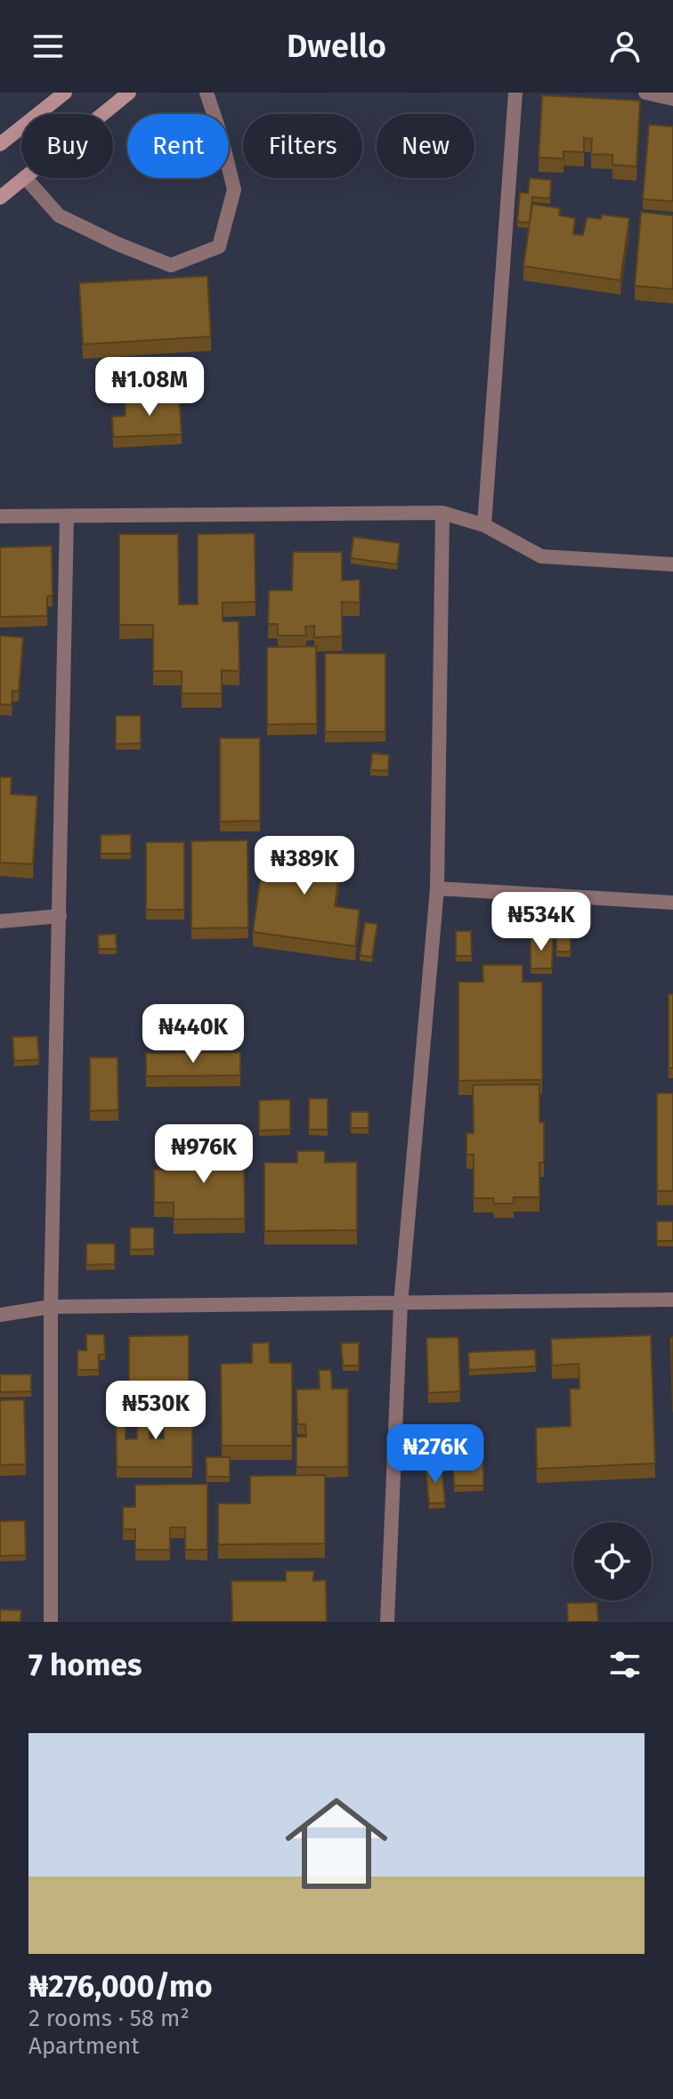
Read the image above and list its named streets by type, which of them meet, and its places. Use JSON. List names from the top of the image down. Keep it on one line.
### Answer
{"page":{"header":"Dwello","chip":["Buy","Rent","Filters","New"],"price":["₦1.08M","₦389K","₦534K","₦440K","₦976K","₦530K","₦276K"],"heading":"7 homes","list":[{"name":"₦276,000/mo","note":"2 rooms · 58 m² · Apartment"}]}}
